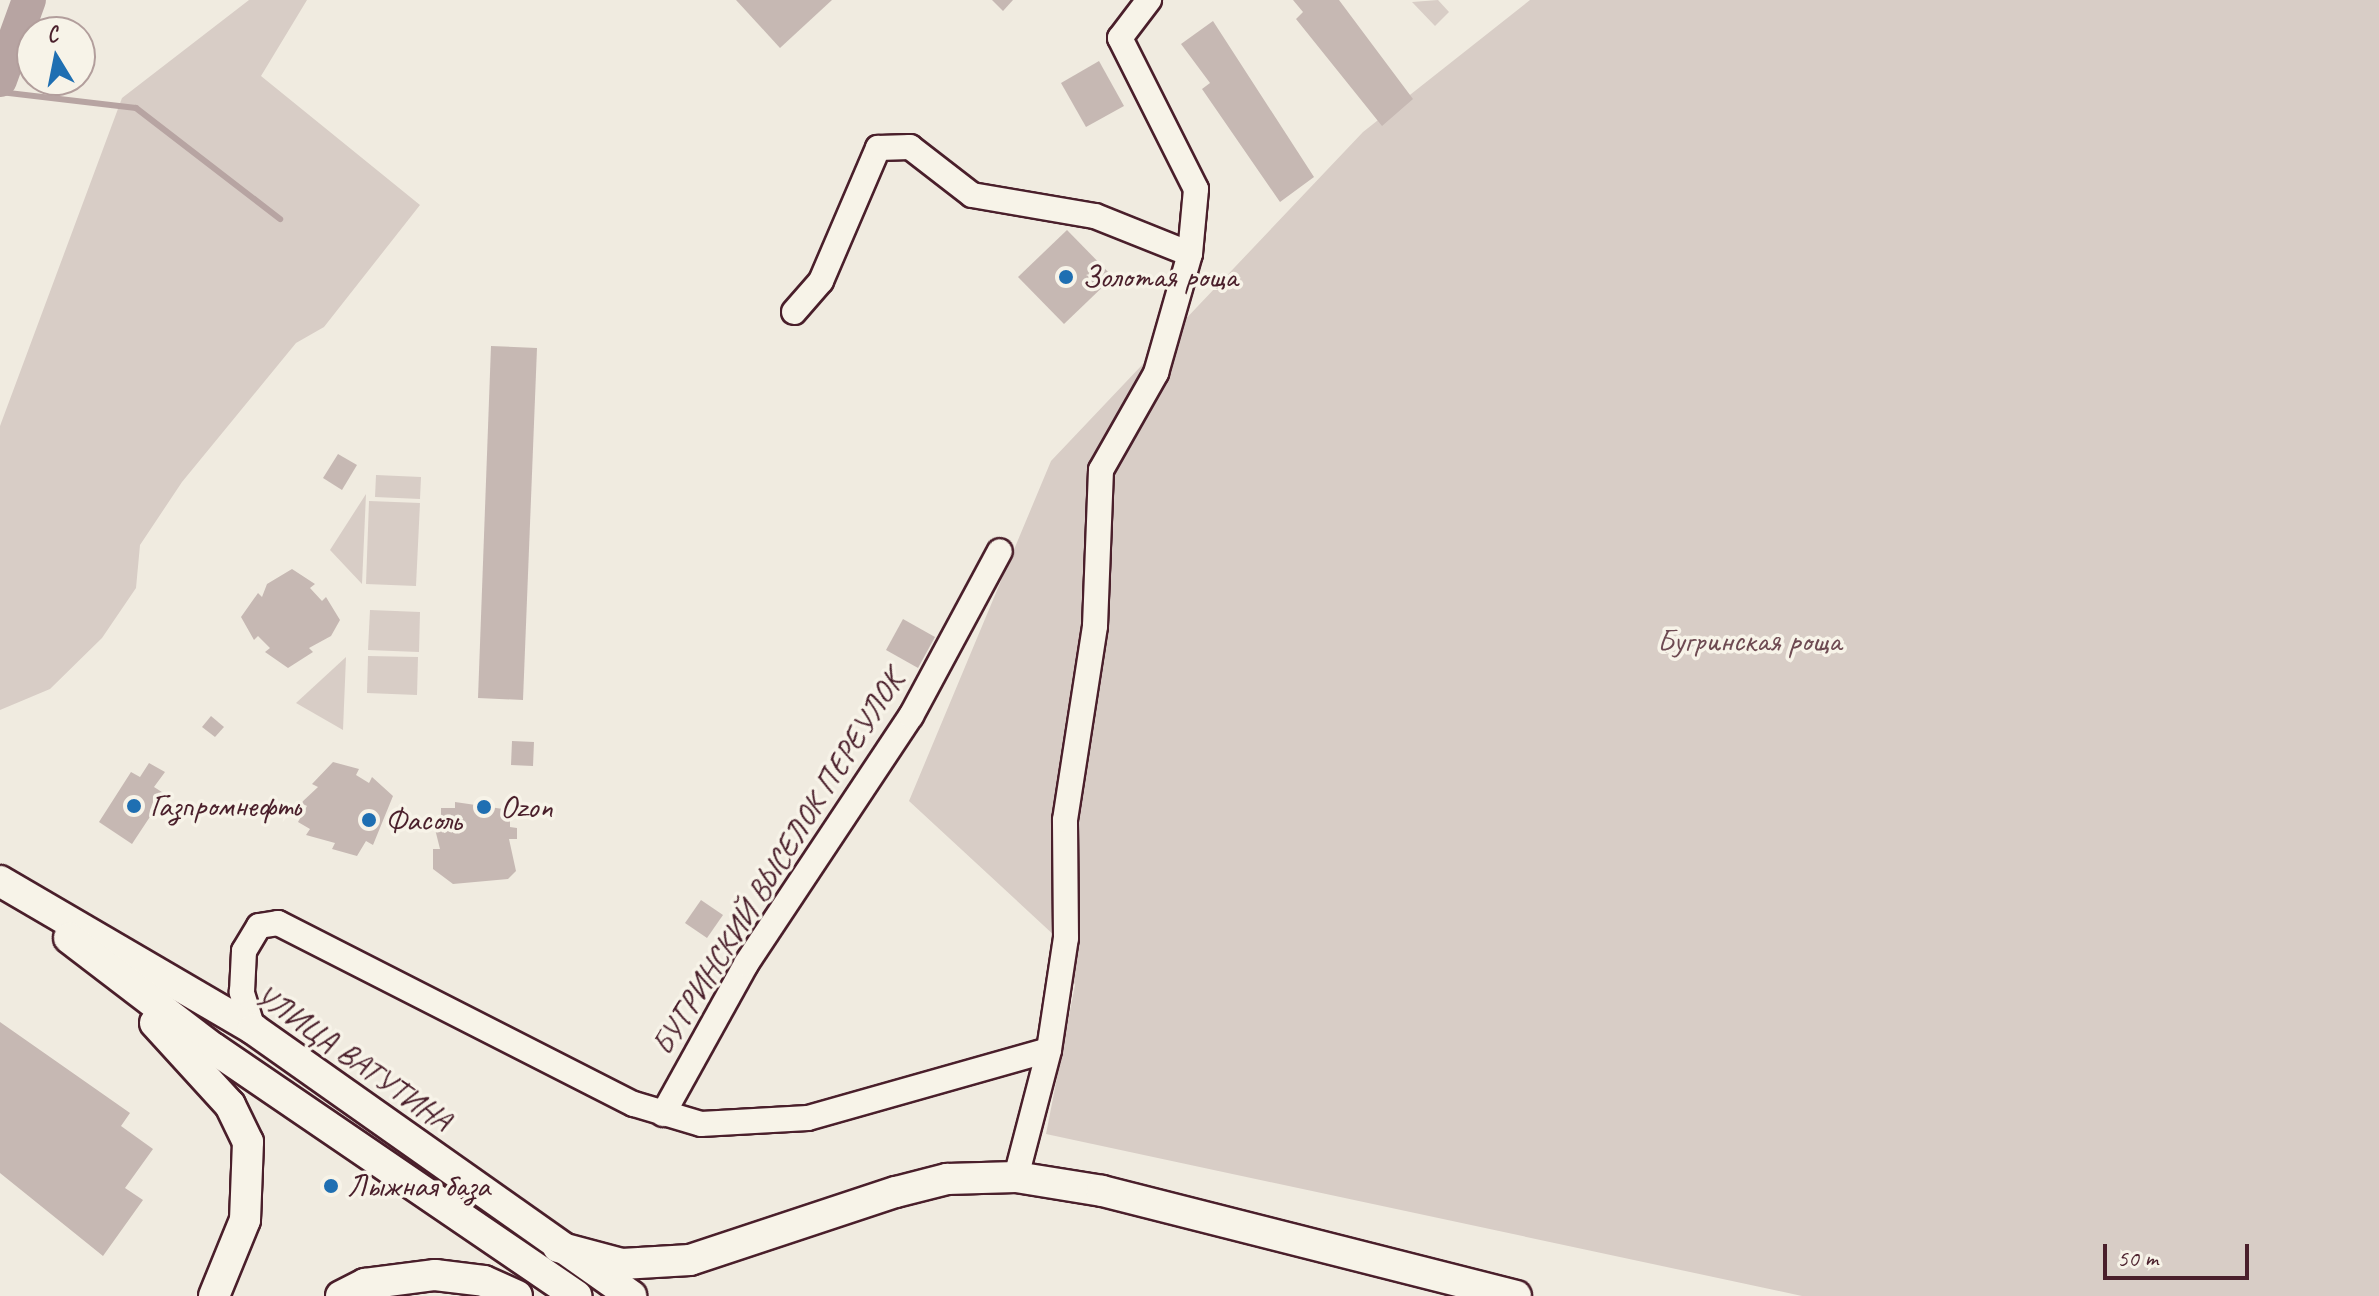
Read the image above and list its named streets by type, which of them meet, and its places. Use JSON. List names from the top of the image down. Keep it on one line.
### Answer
{"streets":{"main road":["УЛИЦА ВАТУТИНА"],"street":["БУГРИНСКИЙ ВЫСЕЛОК ПЕРЕУЛОК"]},"parks":["Бугринская роща"],"places":["Золотая роща","Газпромнефть","Ozon","Фасоль","Лыжная база"],"scale_bar":"50 m","north":"top"}
